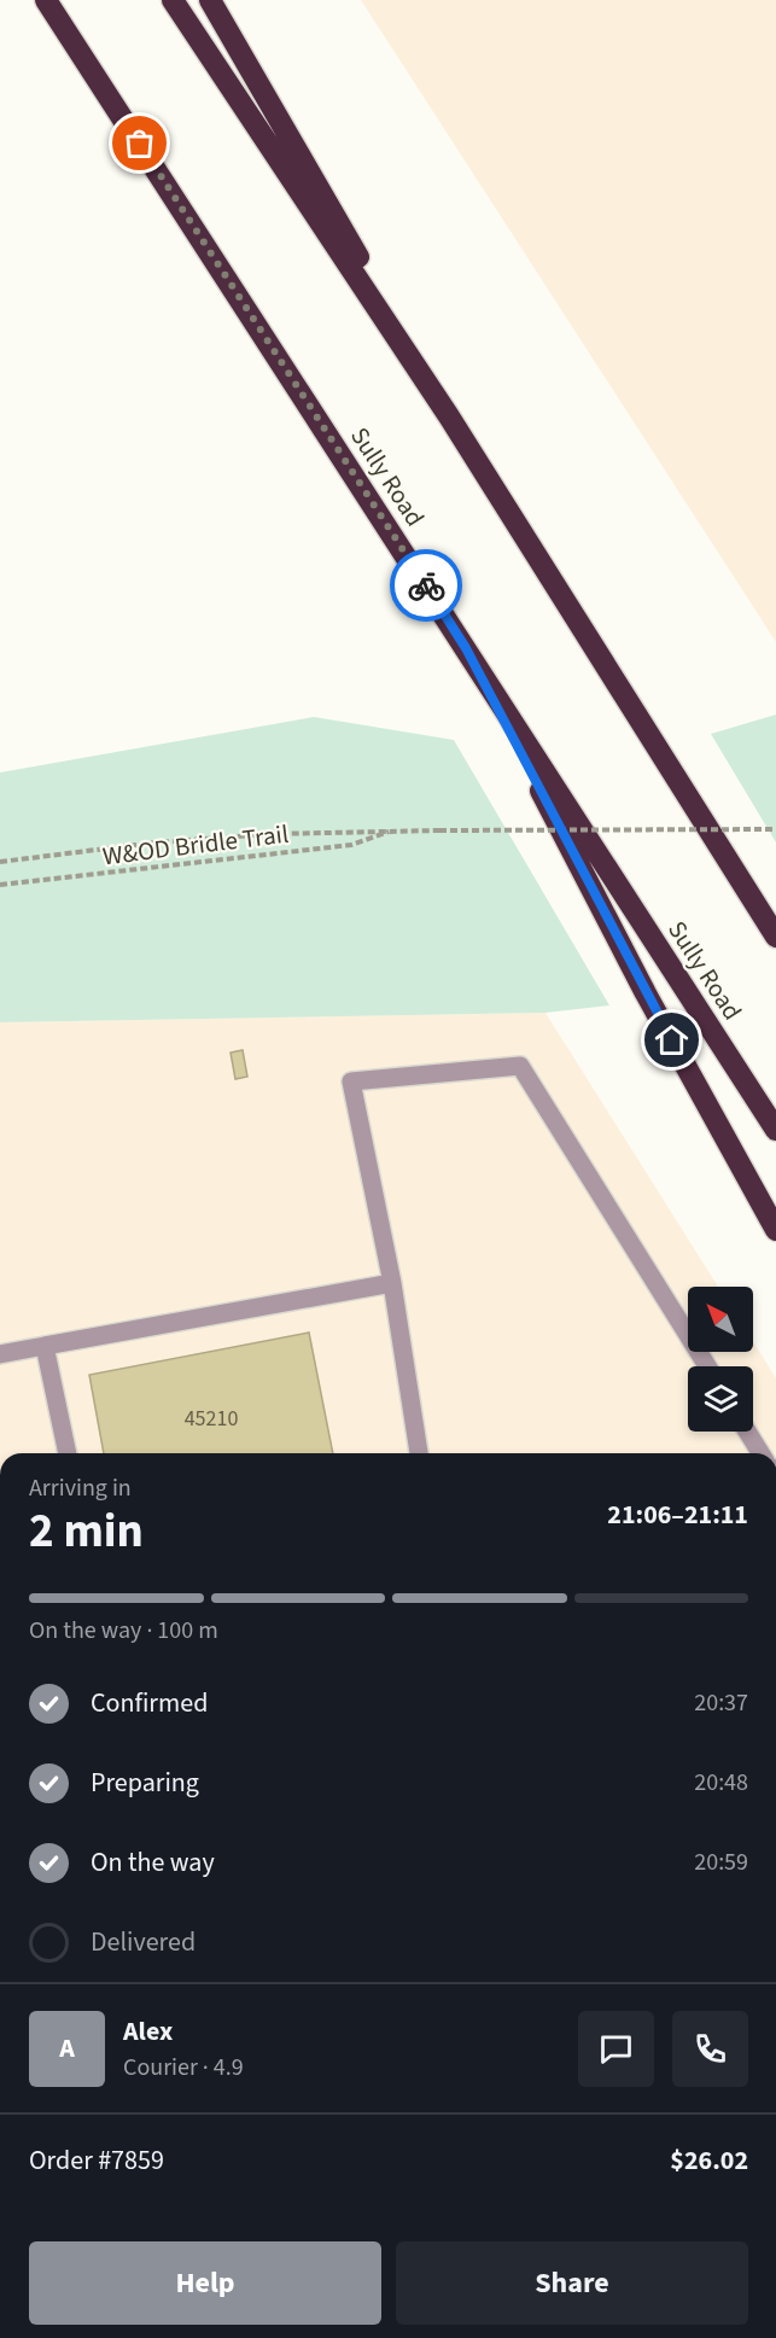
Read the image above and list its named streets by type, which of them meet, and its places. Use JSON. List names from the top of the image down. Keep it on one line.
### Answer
{"streets":{"highway":["Sully Road"],"path":["W&OD Bridle Trail"]},"house_numbers":["45210"],"north":"top left","page":{"heading":["2 min","Arriving in","21:06–21:11"],"panel":["Alex","Courier · 4.9","Order #7859","$26.02"],"bar":"On the way · 100 m","list":[["Confirmed","20:37"],["Preparing","20:48"],["On the way","20:59"],"Delivered"],"round":"A","buttons":["Help","Share"]}}
